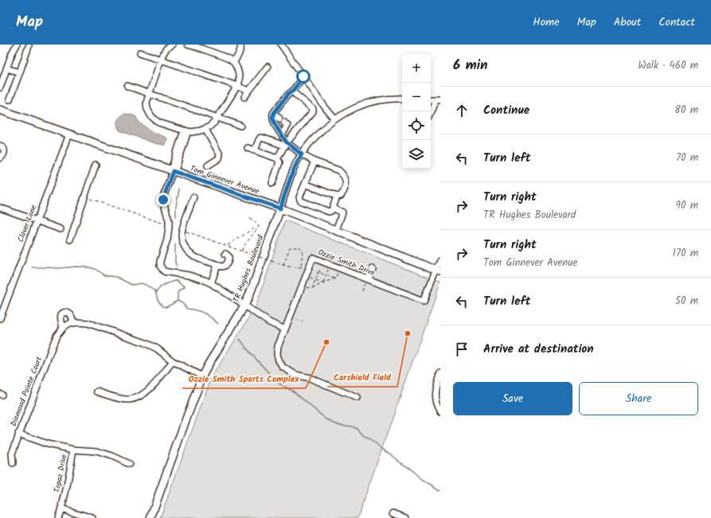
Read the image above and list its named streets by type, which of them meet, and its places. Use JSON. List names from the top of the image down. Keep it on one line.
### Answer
{"streets":{"main road":["Tom Ginnever Avenue","TR Hughes Boulevard"],"street":["Clover Lane","Ozzie Smith Drive","Diamond Pointe Court","Topaz Drive"]},"crossings":[["Tom Ginnever Avenue","Clover Lane"],["Tom Ginnever Avenue","Ozzie Smith Drive"],["Tom Ginnever Avenue","TR Hughes Boulevard"],["Diamond Pointe Court","Topaz Drive"]],"places":["Carshield Field","Ozzie Smith Sports Complex"],"page":{"header":"Map","nav":["Home","Map","About","Contact"],"heading":["6 min","Walk · 460 m"],"map_buttons":["+","−"],"list":[["Continue","80 m"],["Turn left","70 m"],["Turn right","TR Hughes Boulevard","90 m"],["Turn right","Tom Ginnever Avenue","170 m"],["Turn left","50 m"],"Arrive at destination"],"buttons":["Save","Share"]}}
